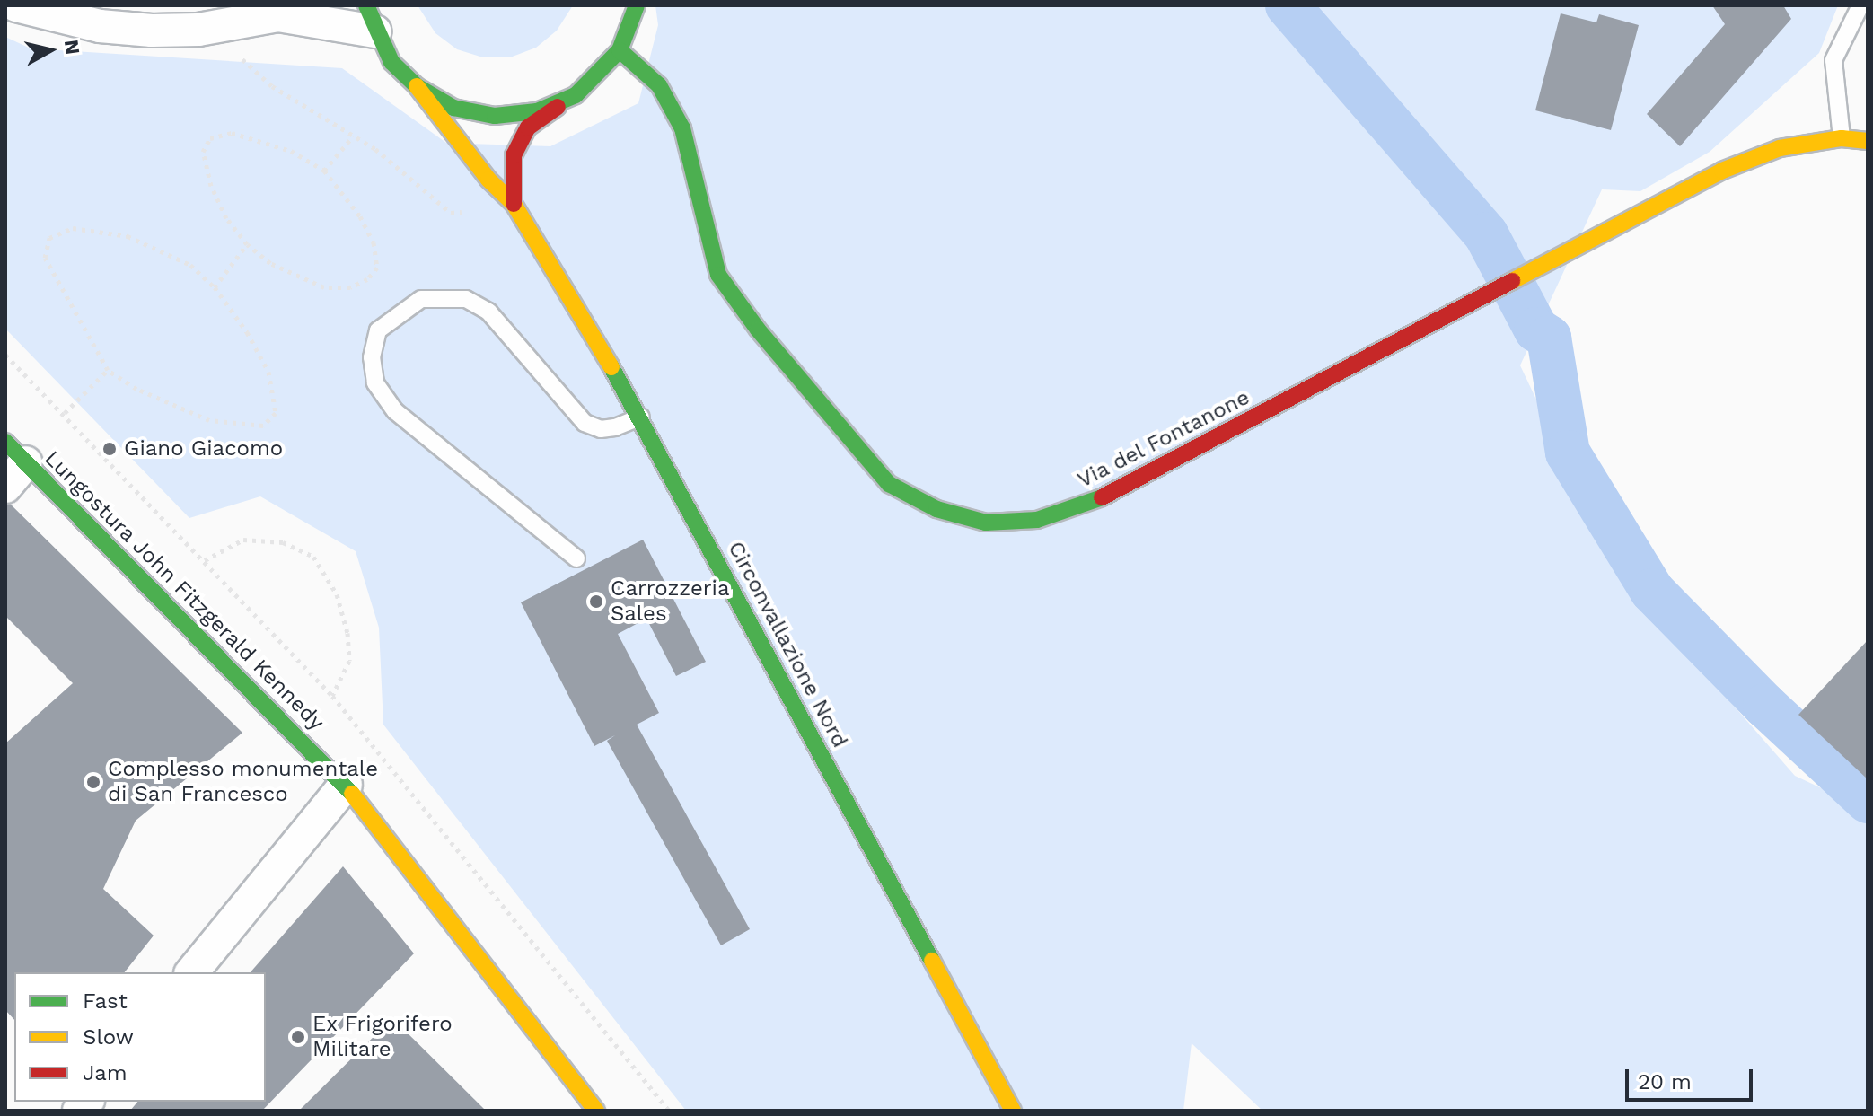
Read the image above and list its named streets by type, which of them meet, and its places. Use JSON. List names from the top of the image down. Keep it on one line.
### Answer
{"streets":{"main road":["Via del Fontanone","Lungostura John Fitzgerald Kennedy","Circonvallazione Nord"]},"places":["Giano Giacomo","Carrozzeria Sales","Complesso monumentale di San Francesco","Ex Frigorifero Militare"],"legend":["Fast","Slow","Jam"],"scale_bar":"20 m","north":"right"}
